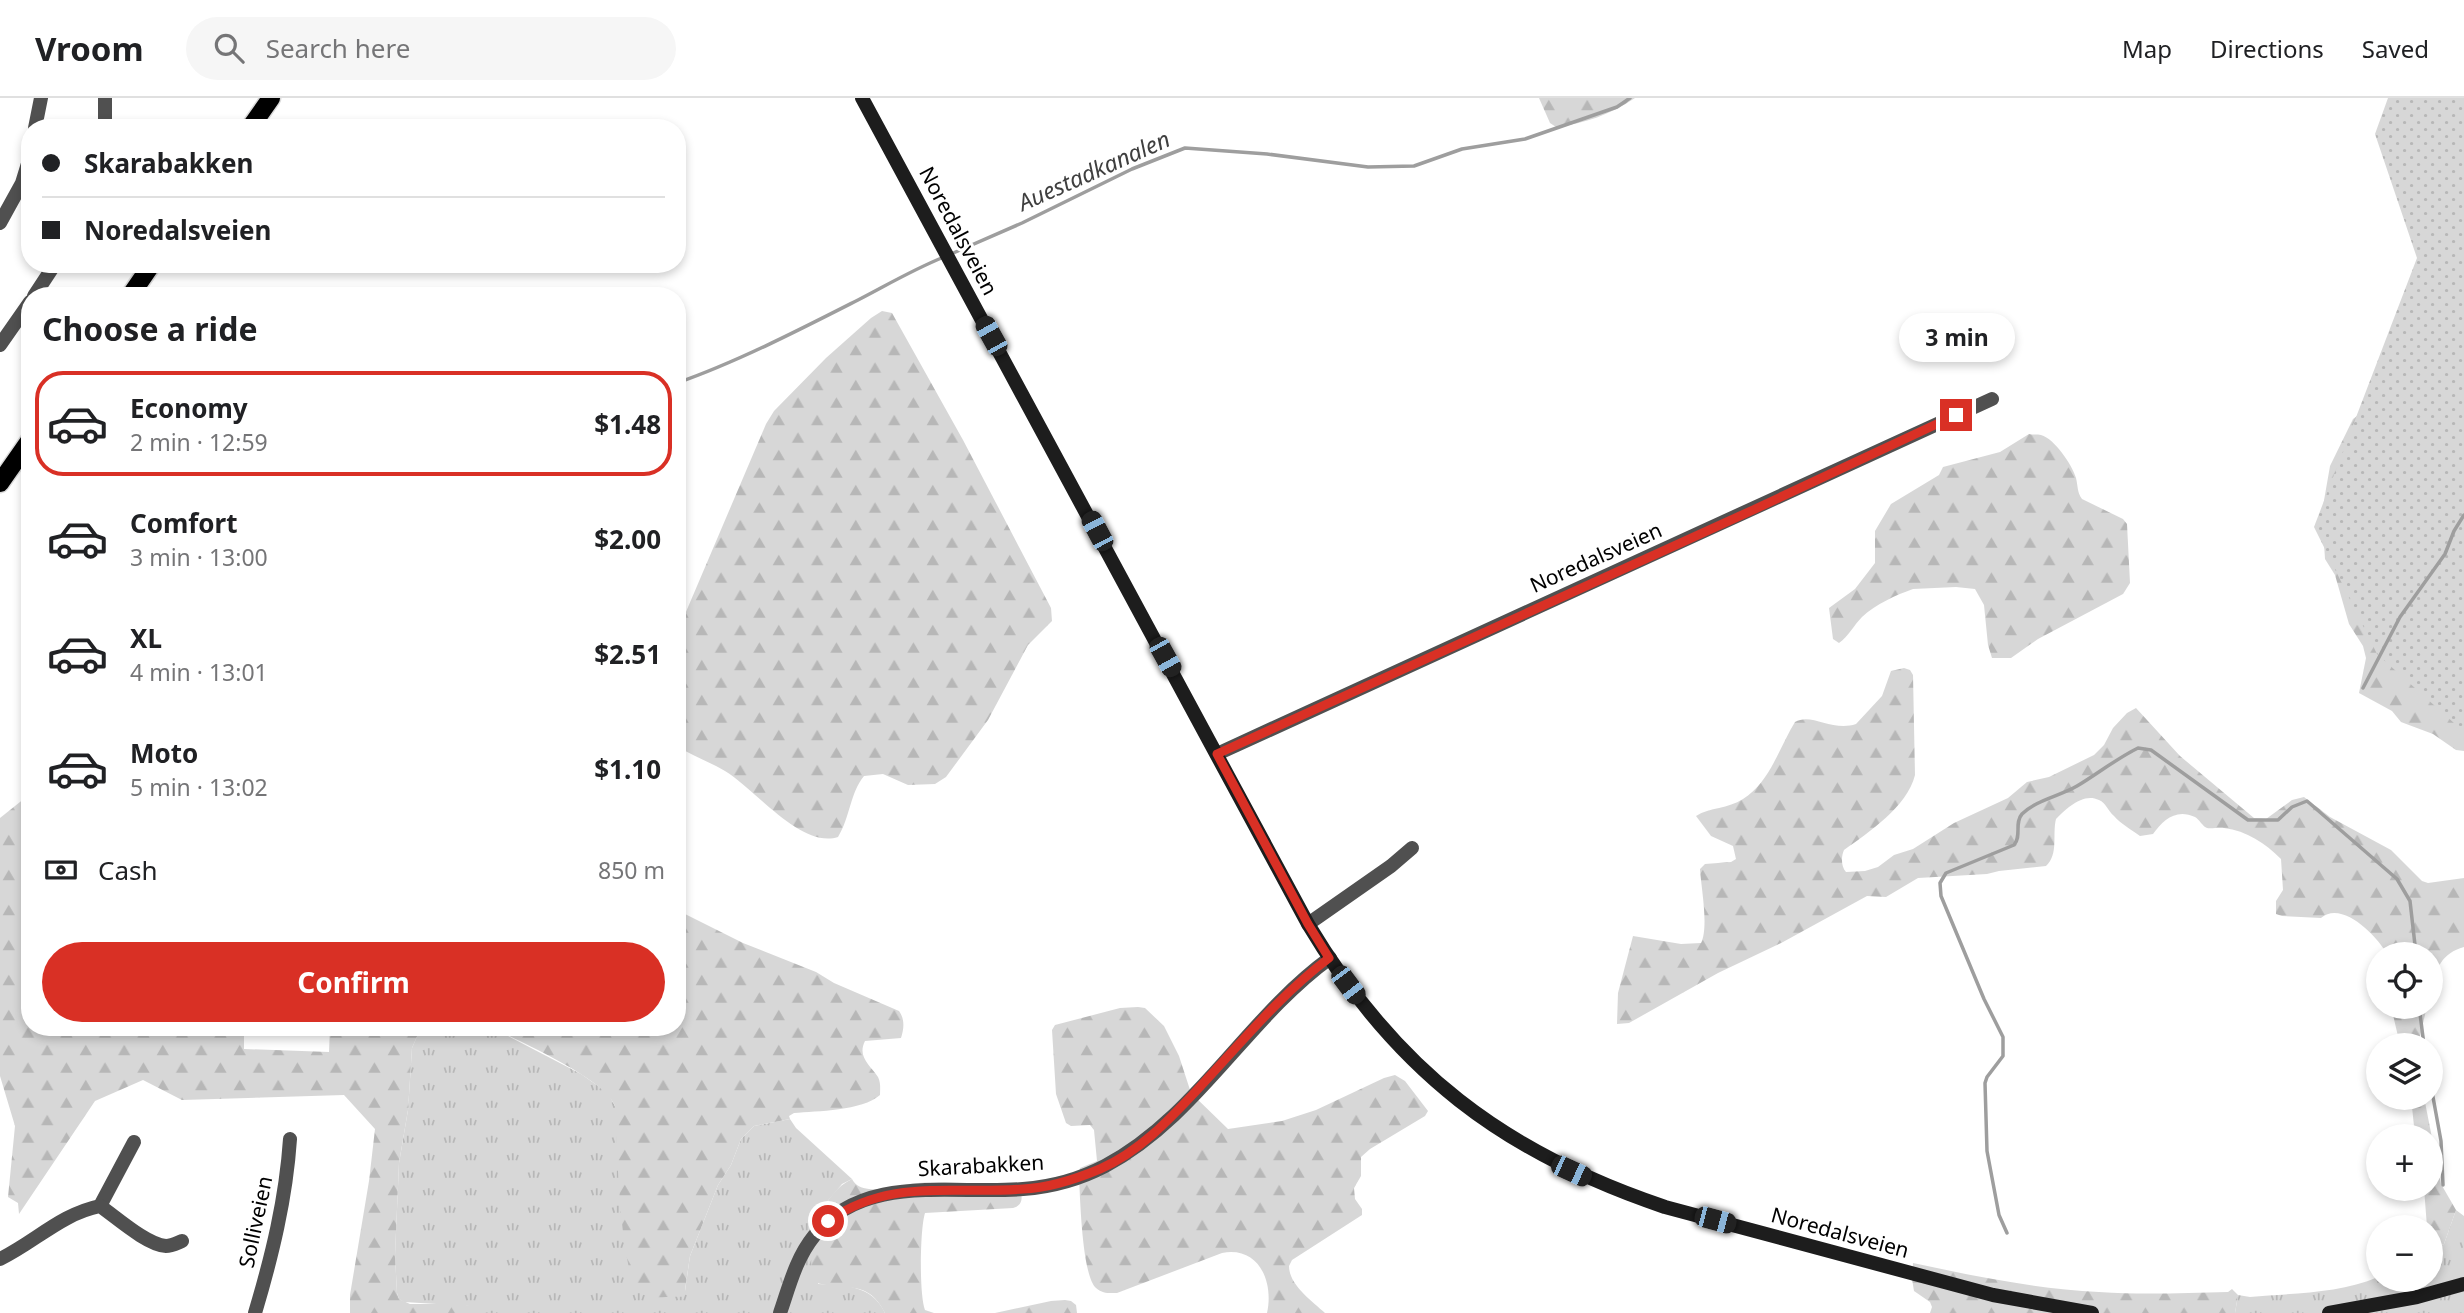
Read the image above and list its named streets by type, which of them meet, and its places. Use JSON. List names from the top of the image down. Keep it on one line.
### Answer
{"streets":{"main road":["Noredalsveien"],"street":["Skarabakken","Solliveien"]},"crossings":[["Noredalsveien","Skarabakken"]],"water":["Auestadkanalen"],"page":{"header":"Vroom","search":"Search here","nav":["Map","Directions","Saved"],"banner":["Skarabakken","Noredalsveien"],"heading":"Choose a ride","bubble":"3 min","list":[{"name":"Economy","note":"2 min · 12:59","value":"$1.48"},{"name":"Comfort","note":"3 min · 13:00","value":"$2.00"},{"name":"XL","note":"4 min · 13:01","value":"$2.51"},{"name":"Moto","note":"5 min · 13:02","value":"$1.10"}],"pay":["Cash","850 m"],"buttons":"Confirm","map_buttons":["+","−"]}}
